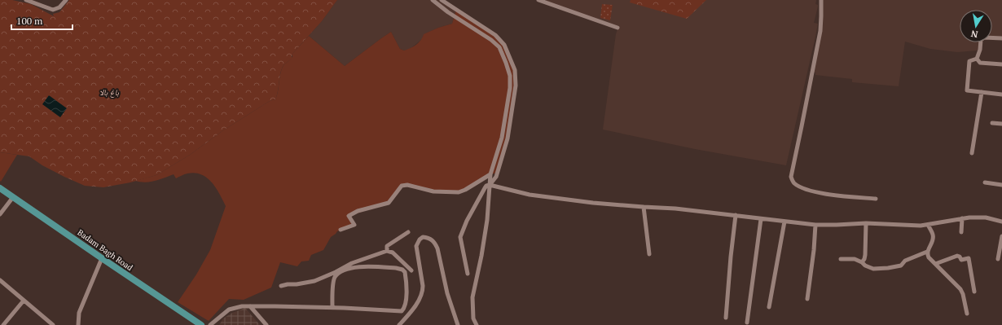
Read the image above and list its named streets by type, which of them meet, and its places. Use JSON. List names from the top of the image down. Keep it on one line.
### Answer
{"streets":{"main road":["Badam Bagh Road"]},"parks":["باغ بالا"],"scale_bar":"100 m","north":"bottom"}
